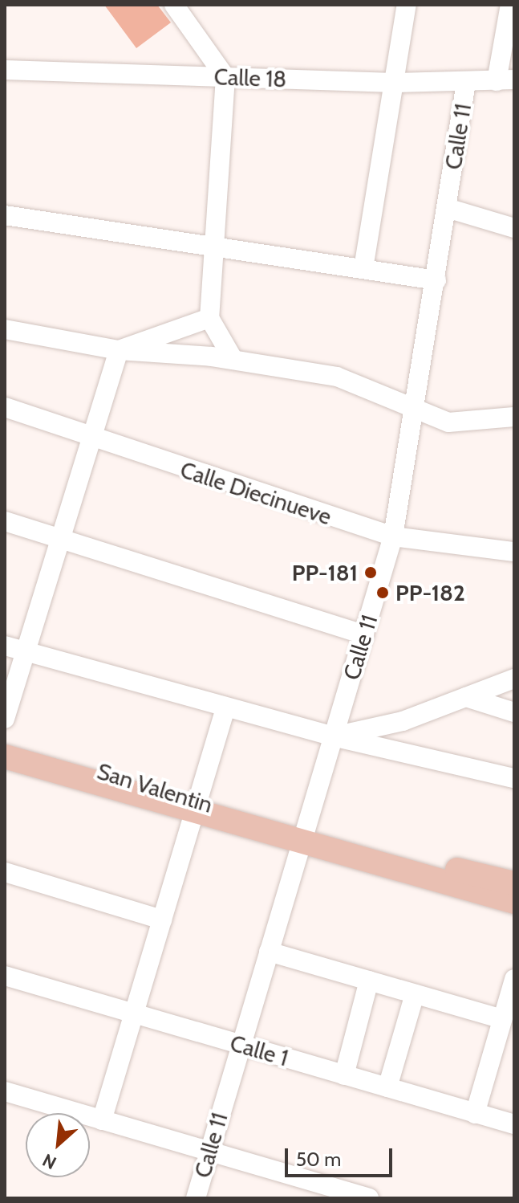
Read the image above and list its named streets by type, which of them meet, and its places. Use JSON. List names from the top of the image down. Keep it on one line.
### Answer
{"streets":{"main road":["San Valentin"],"street":["Calle 18","Calle 11","Calle Diecinueve","Calle 1"]},"crossings":[["Calle 18","Calle 11"],["Calle 11","Calle Diecinueve"],["Calle 11","San Valentin"],["Calle 11","Calle 1"]],"places":["PP-181","PP-182"],"scale_bar":"50 m","north":"bottom left"}
